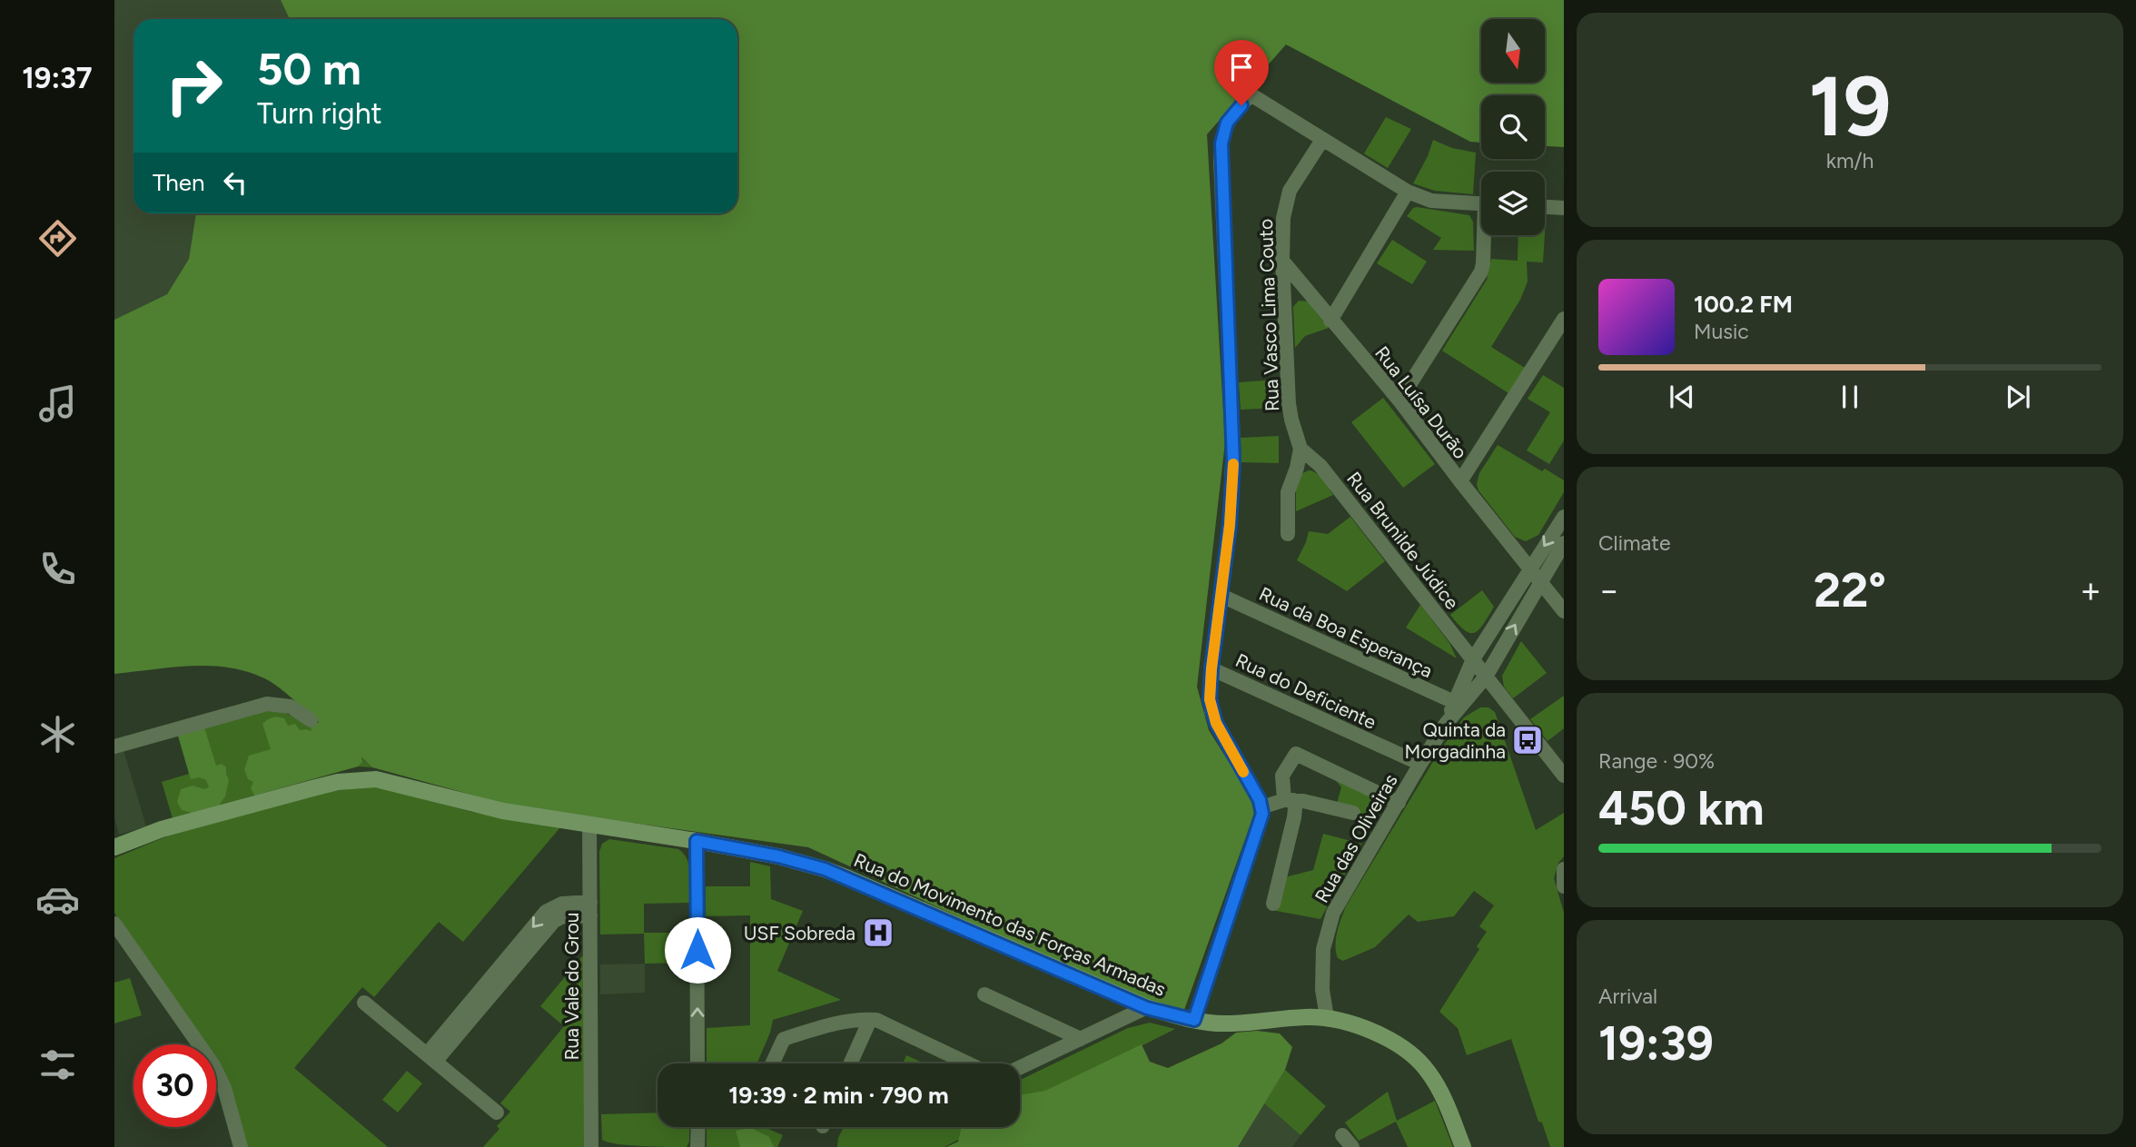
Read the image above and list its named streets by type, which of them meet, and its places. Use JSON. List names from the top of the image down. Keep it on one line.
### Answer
{"streets":{"main road":["Rua do Movimento das Forças Armadas"],"street":["Rua Vasco Lima Couto","Rua Luísa Durão","Rua Brunilde Júdice","Rua da Boa Esperança","Rua do Deficiente","Rua das Oliveiras","Rua Vale do Grou"]},"crossings":[["Rua Vasco Lima Couto","Rua Luísa Durão"],["Rua Vasco Lima Couto","Rua Brunilde Júdice"],["Rua Luísa Durão","Rua das Oliveiras"],["Rua Brunilde Júdice","Rua das Oliveiras"],["Rua da Boa Esperança","Rua das Oliveiras"],["Rua do Deficiente","Rua das Oliveiras"],["Rua das Oliveiras","Rua do Movimento das Forças Armadas"],["Rua do Movimento das Forças Armadas","Rua Vale do Grou"]],"places":{"bus stop":["Quinta da Morgadinha"],"hospital":["USF Sobreda"]},"north":"bottom","page":{"tabs":"19:37","tile":[["19","km/h"],"Climate",["Range · 90%","450 km"],["Arrival","19:39"]],"turn":["50 m","Turn right"],"then":"Then","song":["100.2 FM","Music"],"heat":["−","22°","+"],"limit":"30","trip":"19:39 · 2 min · 790 m"}}
